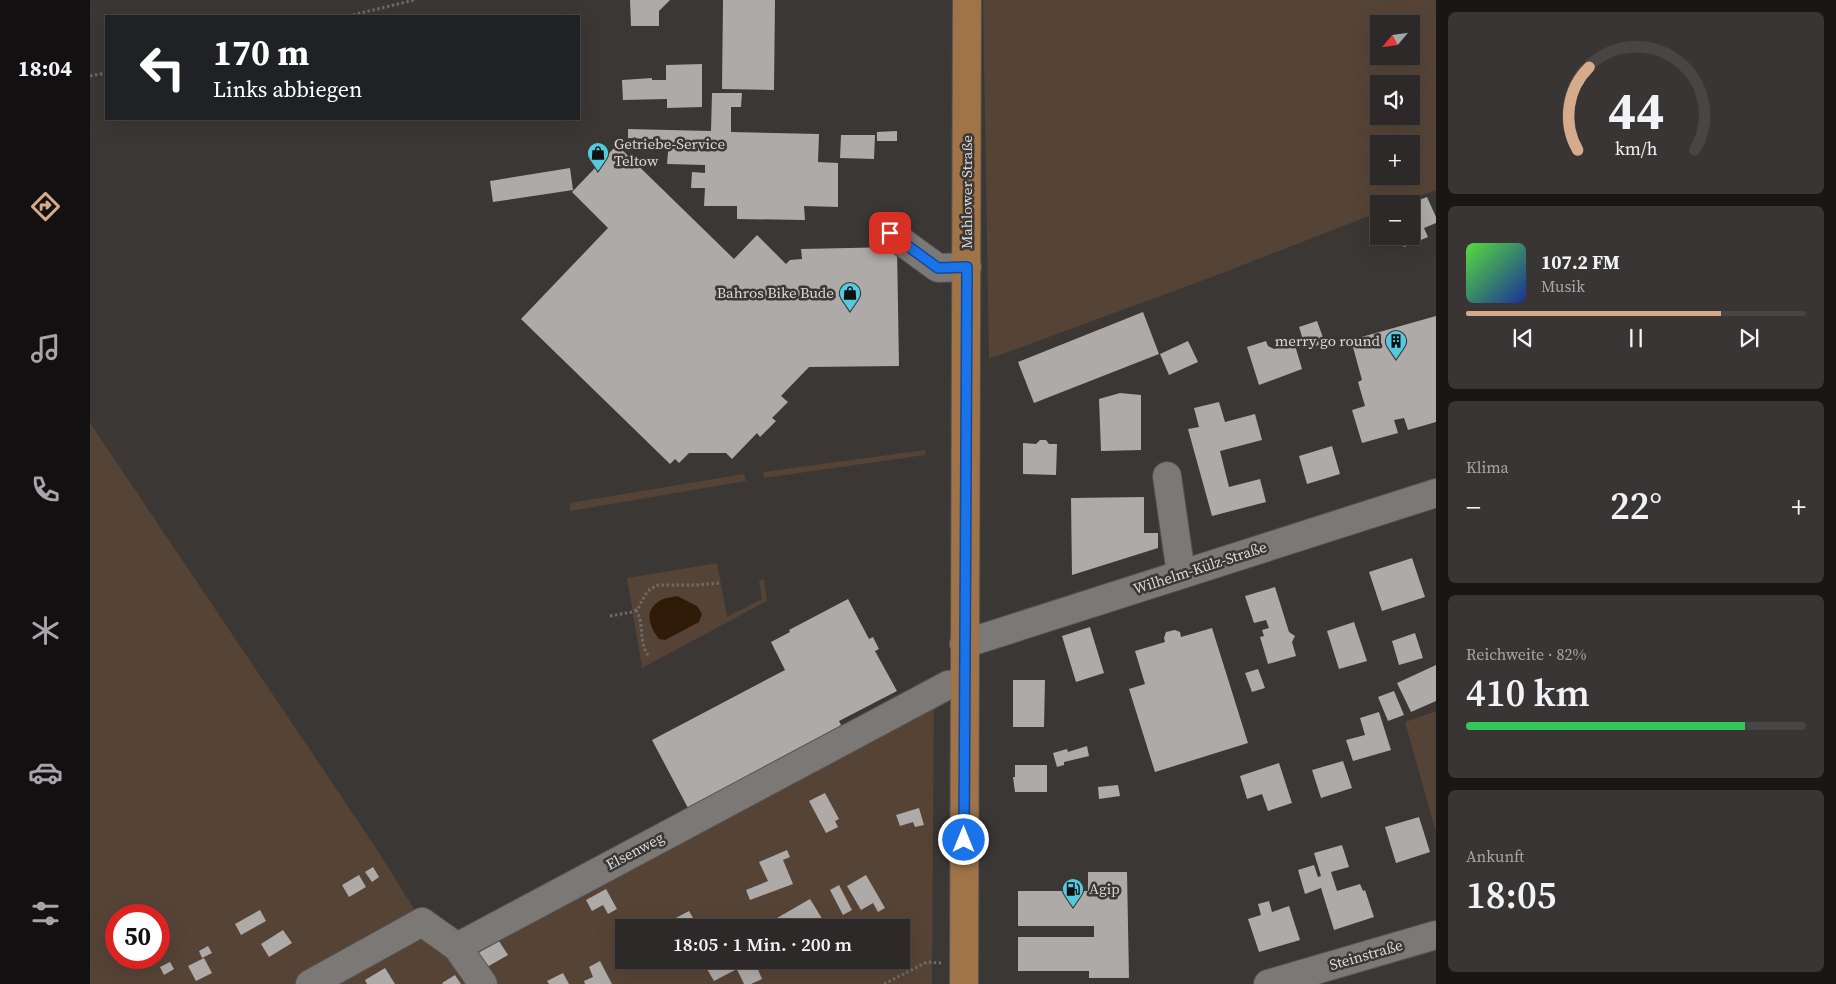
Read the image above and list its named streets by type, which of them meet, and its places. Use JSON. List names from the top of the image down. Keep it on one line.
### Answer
{"streets":{"main road":["Mahlower Straße"],"street":["Wilhelm-Külz-Straße","Elsenweg","Steinstraße"]},"crossings":[["Mahlower Straße","Wilhelm-Külz-Straße"],["Mahlower Straße","Elsenweg"]],"places":{"shop":["Getriebe-Service Teltow","Bahros Bike Bude"],"building":["merry go round"],"fuel station":["Agip"]},"north":"bottom left","page":{"tabs":"18:04","map_buttons":["+","−"],"turn":["170 m","Links abbiegen"],"song":["107.2 FM","Musik"],"tile":["Klima",["Reichweite · 82%","410 km"],["Ankunft","18:05"]],"heat":["−","22°","+"],"limit":"50","trip":"18:05 · 1 Min. · 200 m","gauge":["44","km/h"]}}
